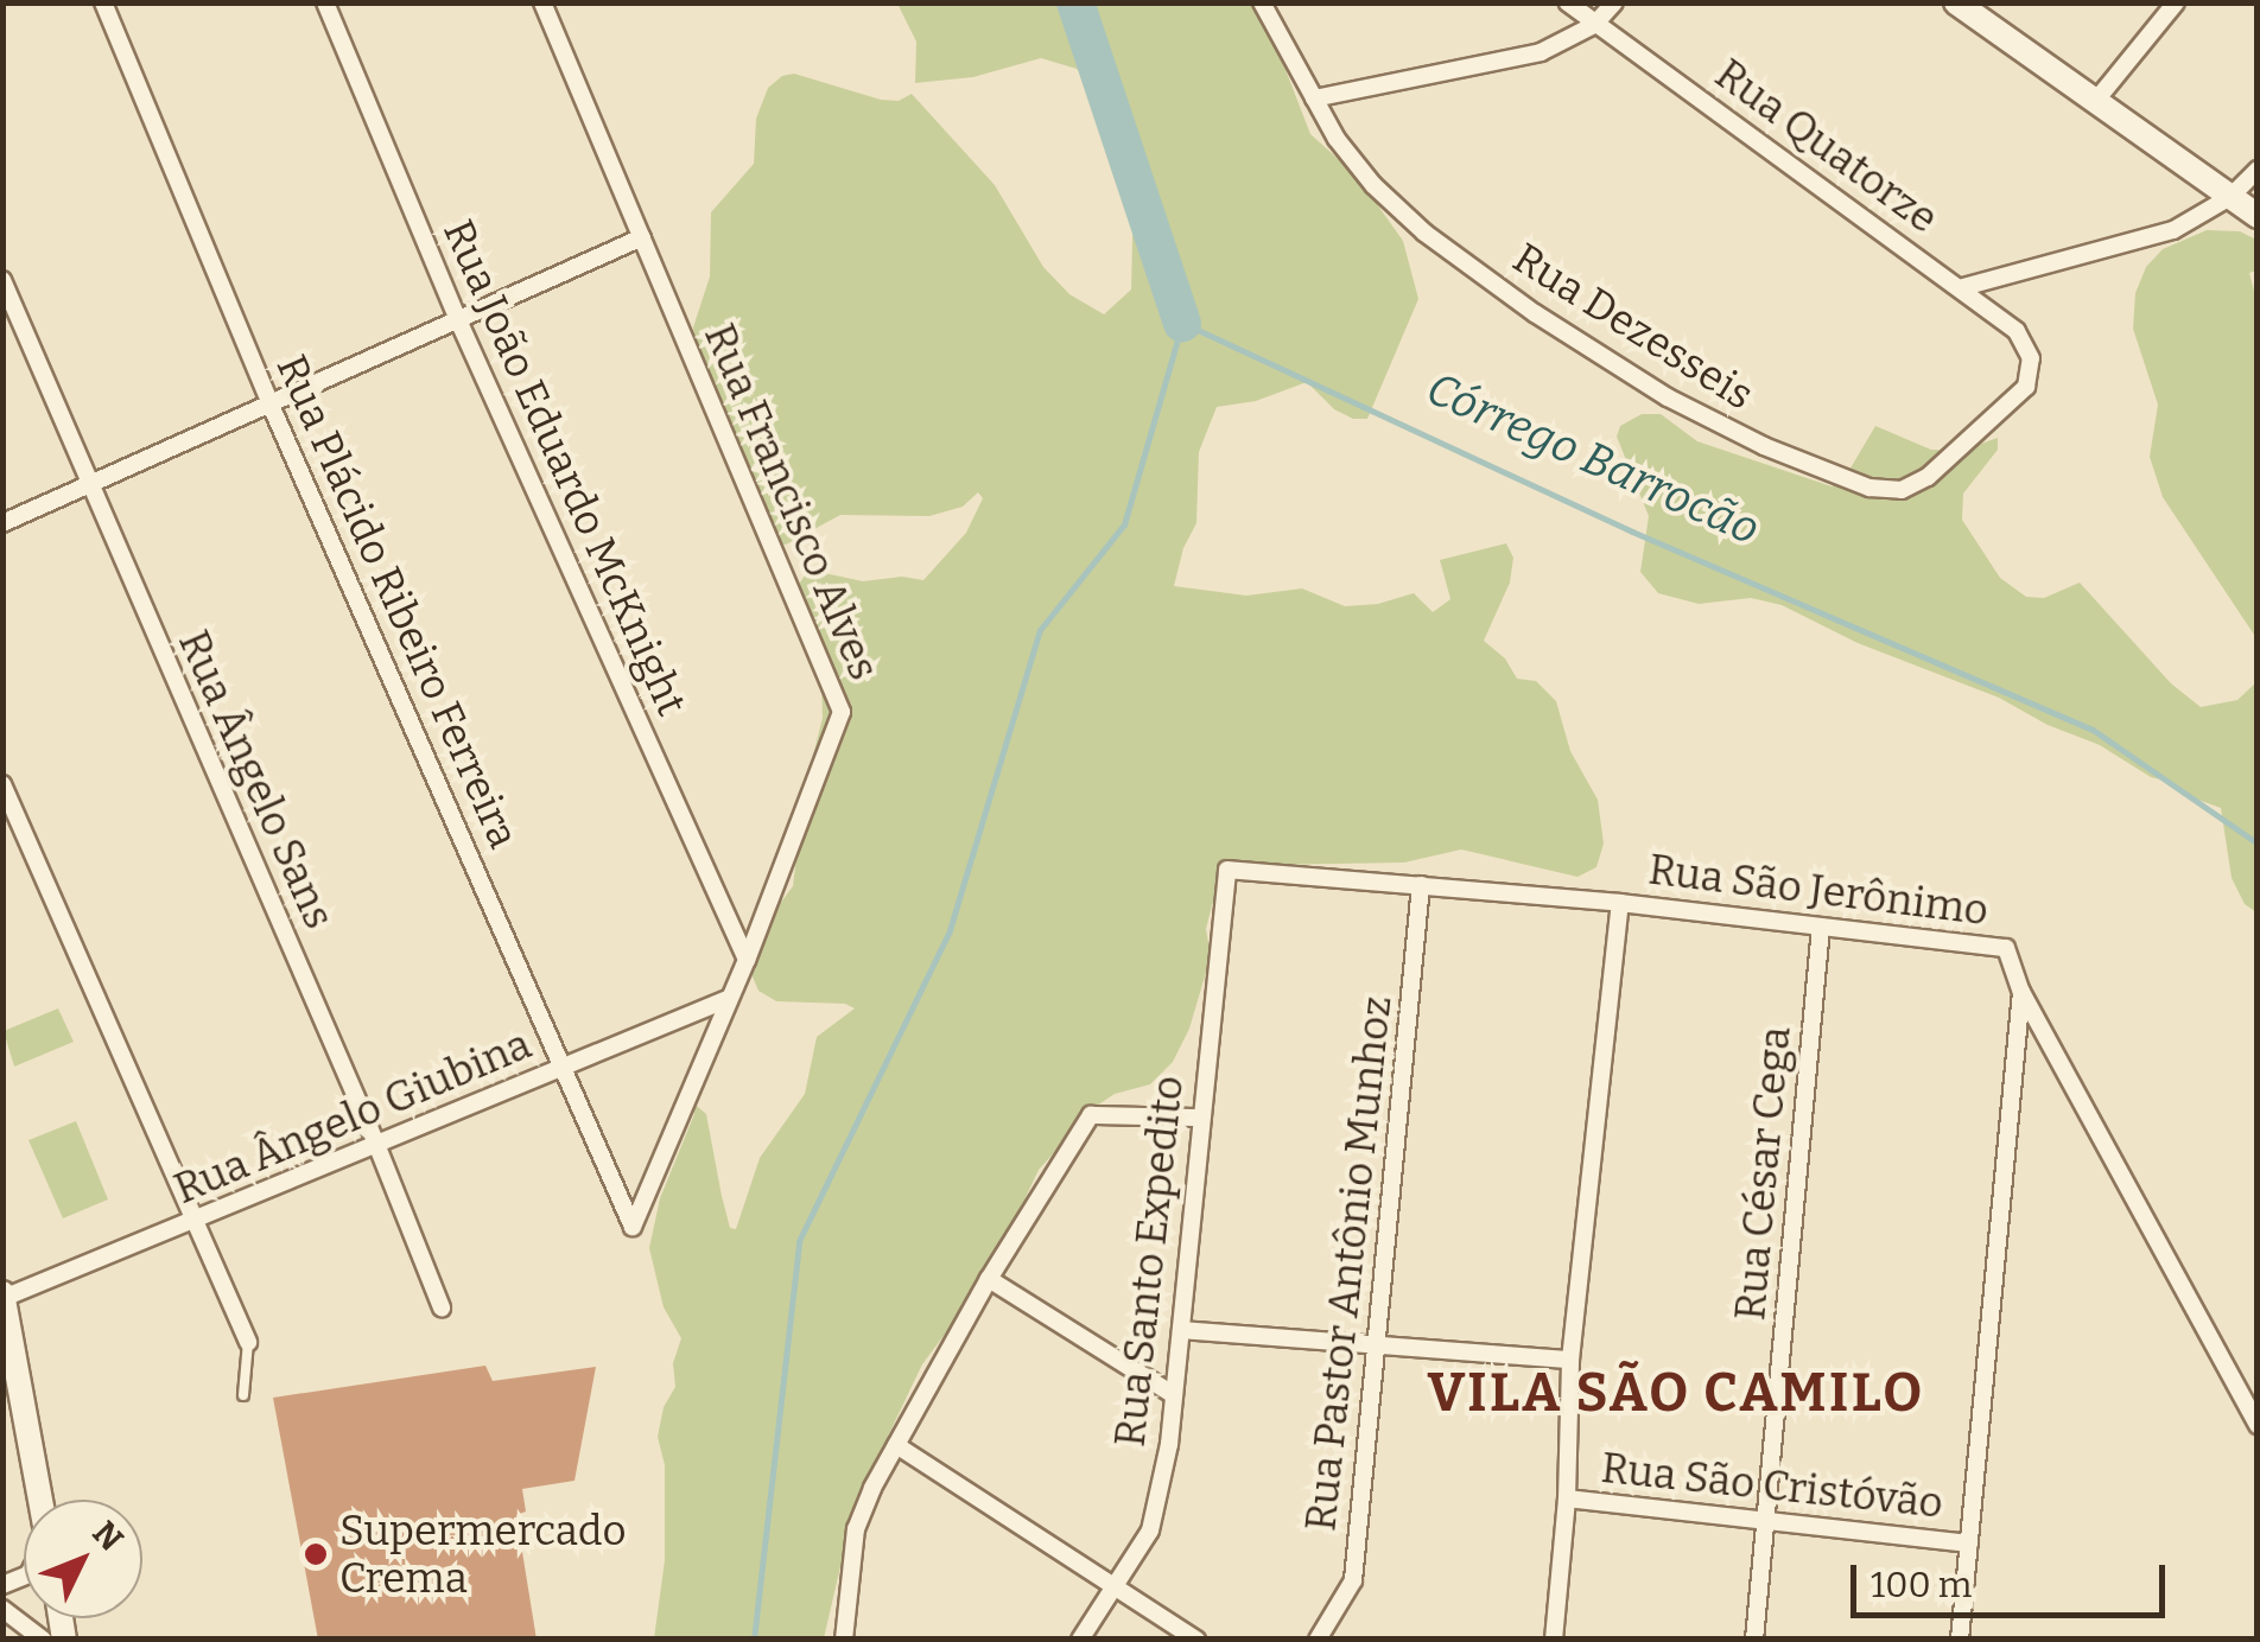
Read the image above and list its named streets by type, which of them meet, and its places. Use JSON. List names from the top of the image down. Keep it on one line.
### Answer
{"streets":{"street":["Rua Quatorze","Rua Dezesseis","Rua João Eduardo McKnight","Rua Francisco Alves","Rua Plácido Ribeiro Ferreira","Rua Ângelo Sans","Rua São Jerônimo","Rua Ângelo Giubina","Rua César Cega","Rua Santo Expedito","Rua Pastor Antônio Munhoz","Rua São Cristóvão"]},"crossings":[["Rua Quatorze","Rua Dezesseis"],["Rua João Eduardo McKnight","Rua Francisco Alves"],["Rua Francisco Alves","Rua Plácido Ribeiro Ferreira"],["Rua Francisco Alves","Rua Ângelo Giubina"],["Rua Plácido Ribeiro Ferreira","Rua Ângelo Giubina"],["Rua Ângelo Sans","Rua Ângelo Giubina"],["Rua São Jerônimo","Rua César Cega"],["Rua São Jerônimo","Rua Santo Expedito"],["Rua São Jerônimo","Rua Pastor Antônio Munhoz"],["Rua César Cega","Rua São Cristóvão"]],"districts":["VILA SÃO CAMILO"],"water":["Córrego Barrocão"],"places":["Supermercado Crema"],"scale_bar":"100 m","north":"top right"}
